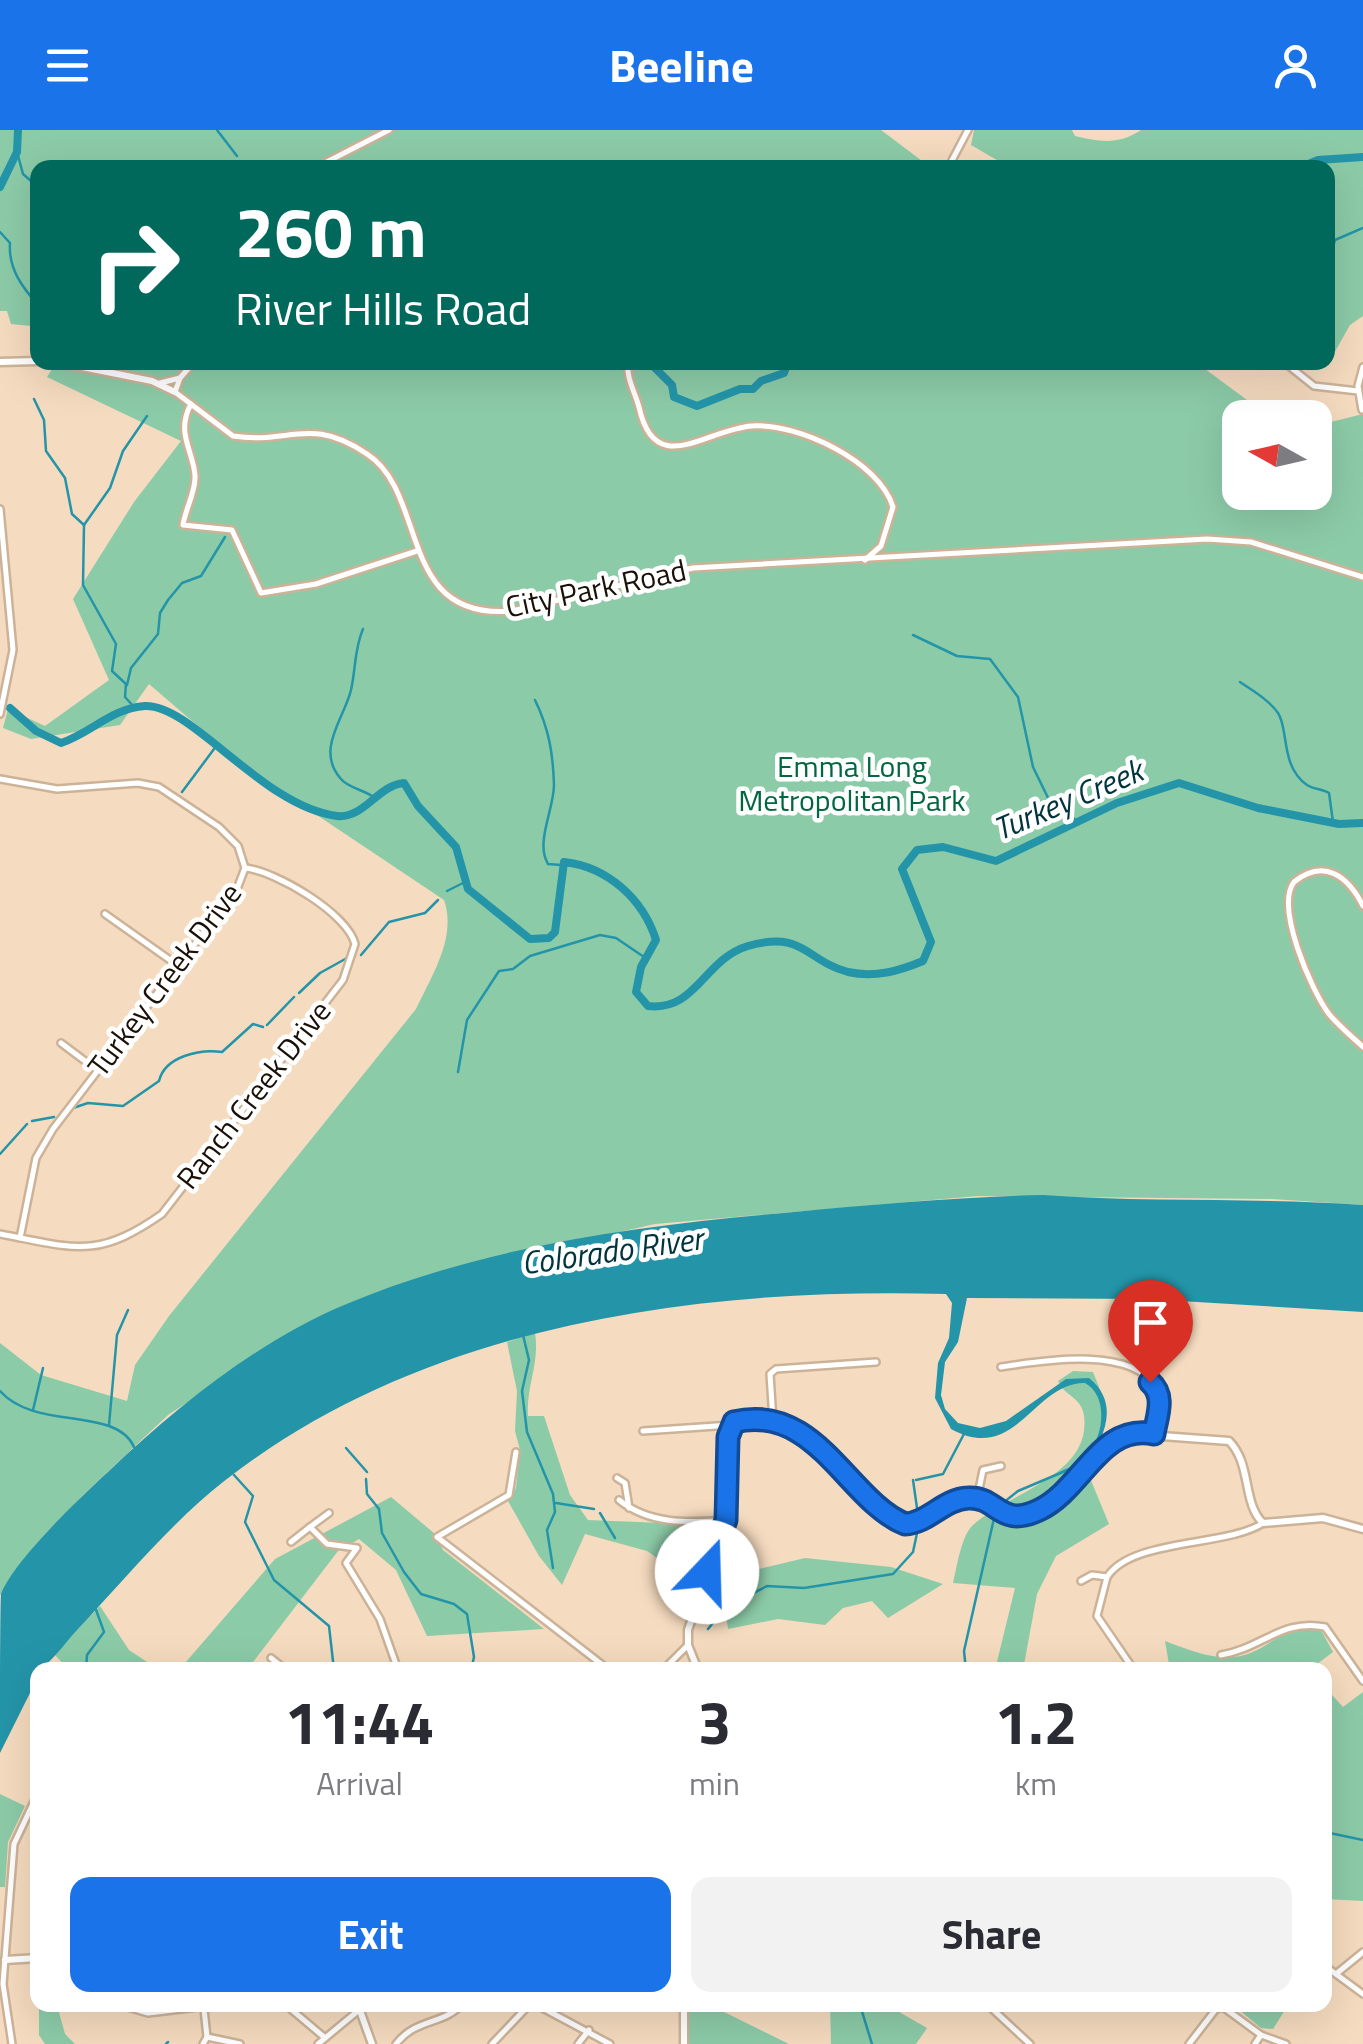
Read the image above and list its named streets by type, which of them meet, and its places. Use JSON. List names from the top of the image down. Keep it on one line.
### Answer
{"streets":{"street":["City Park Road","Turkey Creek Drive","Ranch Creek Drive"]},"crossings":[["Turkey Creek Drive","Ranch Creek Drive"]],"water":["Turkey Creek","Colorado River"],"parks":["Emma Long Metropolitan Park"],"north":"left","page":{"header":"Beeline","turn":["260 m","River Hills Road"],"eta":["11:44","Arrival","3","min","1.2","km"],"buttons":["Exit","Share"]}}
